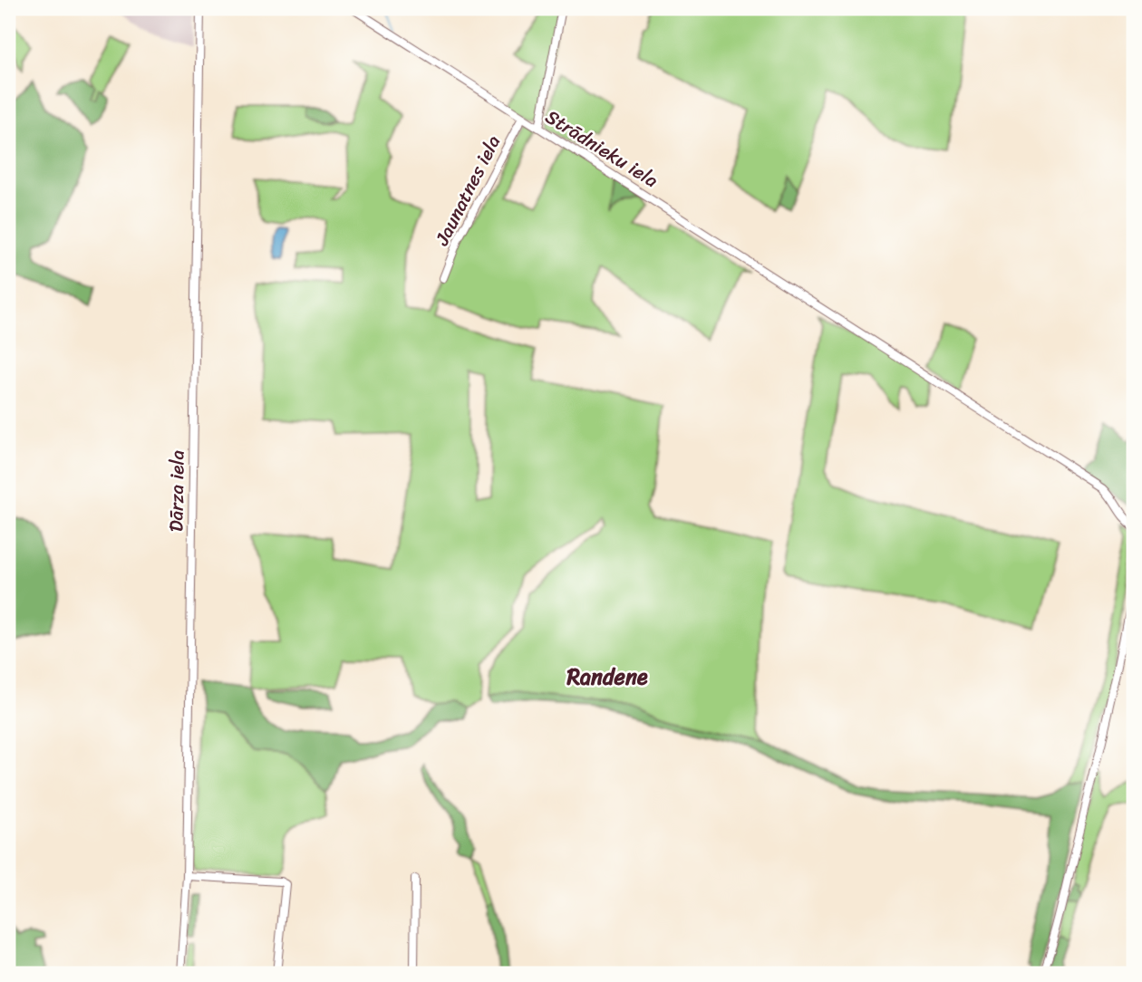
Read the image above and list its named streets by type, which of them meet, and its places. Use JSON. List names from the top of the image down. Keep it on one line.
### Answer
{"streets":{"street":["Strādnieku iela","Jaunatnes iela","Dārza iela"]},"crossings":[["Strādnieku iela","Jaunatnes iela"]],"districts":["Randene"]}
